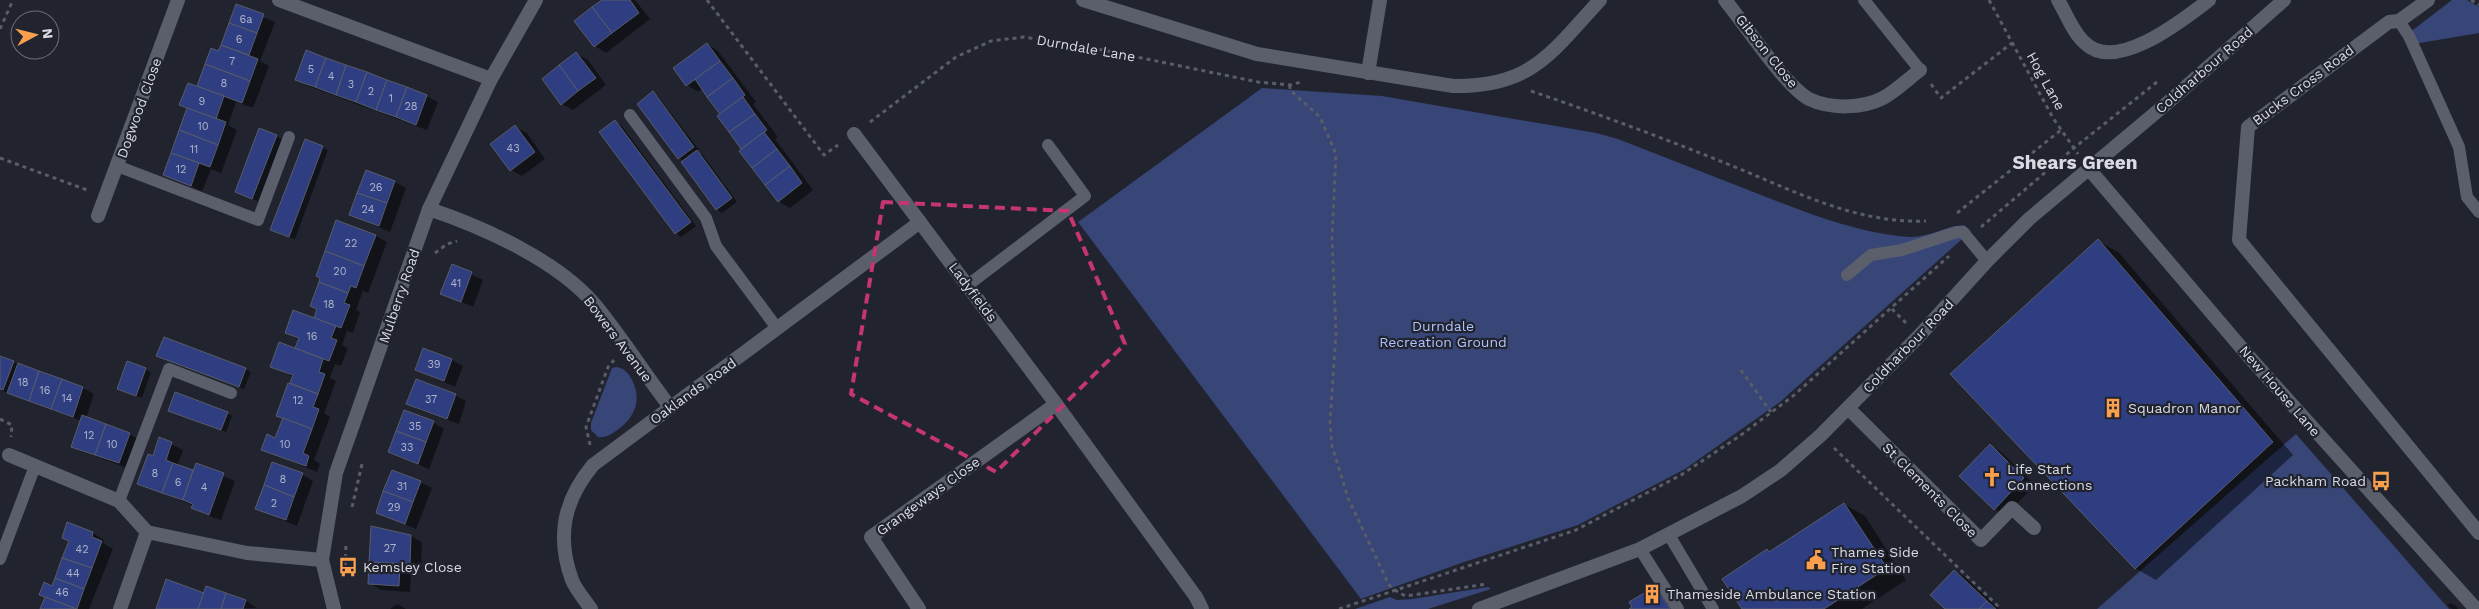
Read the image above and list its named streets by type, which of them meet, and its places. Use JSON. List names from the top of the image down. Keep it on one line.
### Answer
{"streets":{"street":["Gibson Close","Coldharbour Road","Bucks Cross Road","Dogwood Close","Ladyfields","Mulberry Road","Bowers Avenue","Oaklands Road","New House Lane","St Clements Close","Grangeways Close"],"path":["Durndale Lane","Hog Lane"]},"crossings":[["Durndale Lane","Ladyfields"],["Coldharbour Road","Hog Lane"],["Coldharbour Road","New House Lane"],["Coldharbour Road","St Clements Close"],["Hog Lane","New House Lane"],["Ladyfields","Oaklands Road"],["Ladyfields","Grangeways Close"],["Mulberry Road","Bowers Avenue"],["Bowers Avenue","Oaklands Road"]],"districts":["Shears Green"],"parks":["Durndale Recreation Ground"],"places":{"building":["Squadron Manor","Thameside Ambulance Station"],"church":["Life Start Connections"],"bus stop":["Packham Road","Kemsley Close"],"public building":["Thames Side Fire Station"]},"house_numbers":["6a","6","7","5","4","8","3","2","1","9","28","10","43","11","12","26","24","22","20","41","18","16","39","18","16","14","37","12","35","12","10","10","33","8","8","6","31","4","2","29","27","42","44","46"],"north":"right"}
